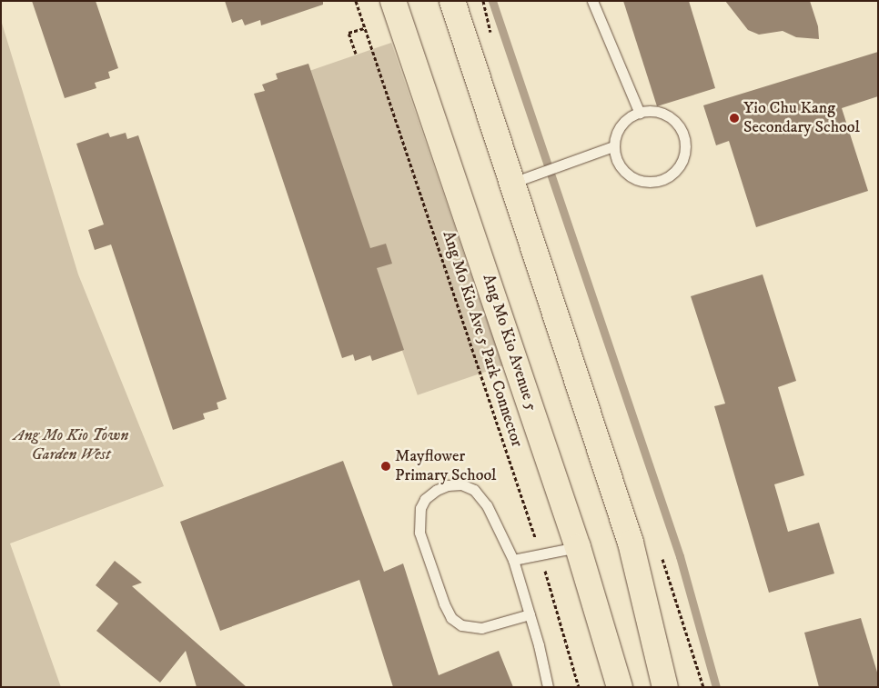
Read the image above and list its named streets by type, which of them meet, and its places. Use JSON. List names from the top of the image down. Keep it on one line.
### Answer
{"streets":{"main road":["Ang Mo Kio Avenue 5"],"path":["Ang Mo Kio Ave 5 Park Connector"]},"parks":["Ang Mo Kio Town Garden West"],"places":["Yio Chu Kang Secondary School","Mayflower Primary School"]}
